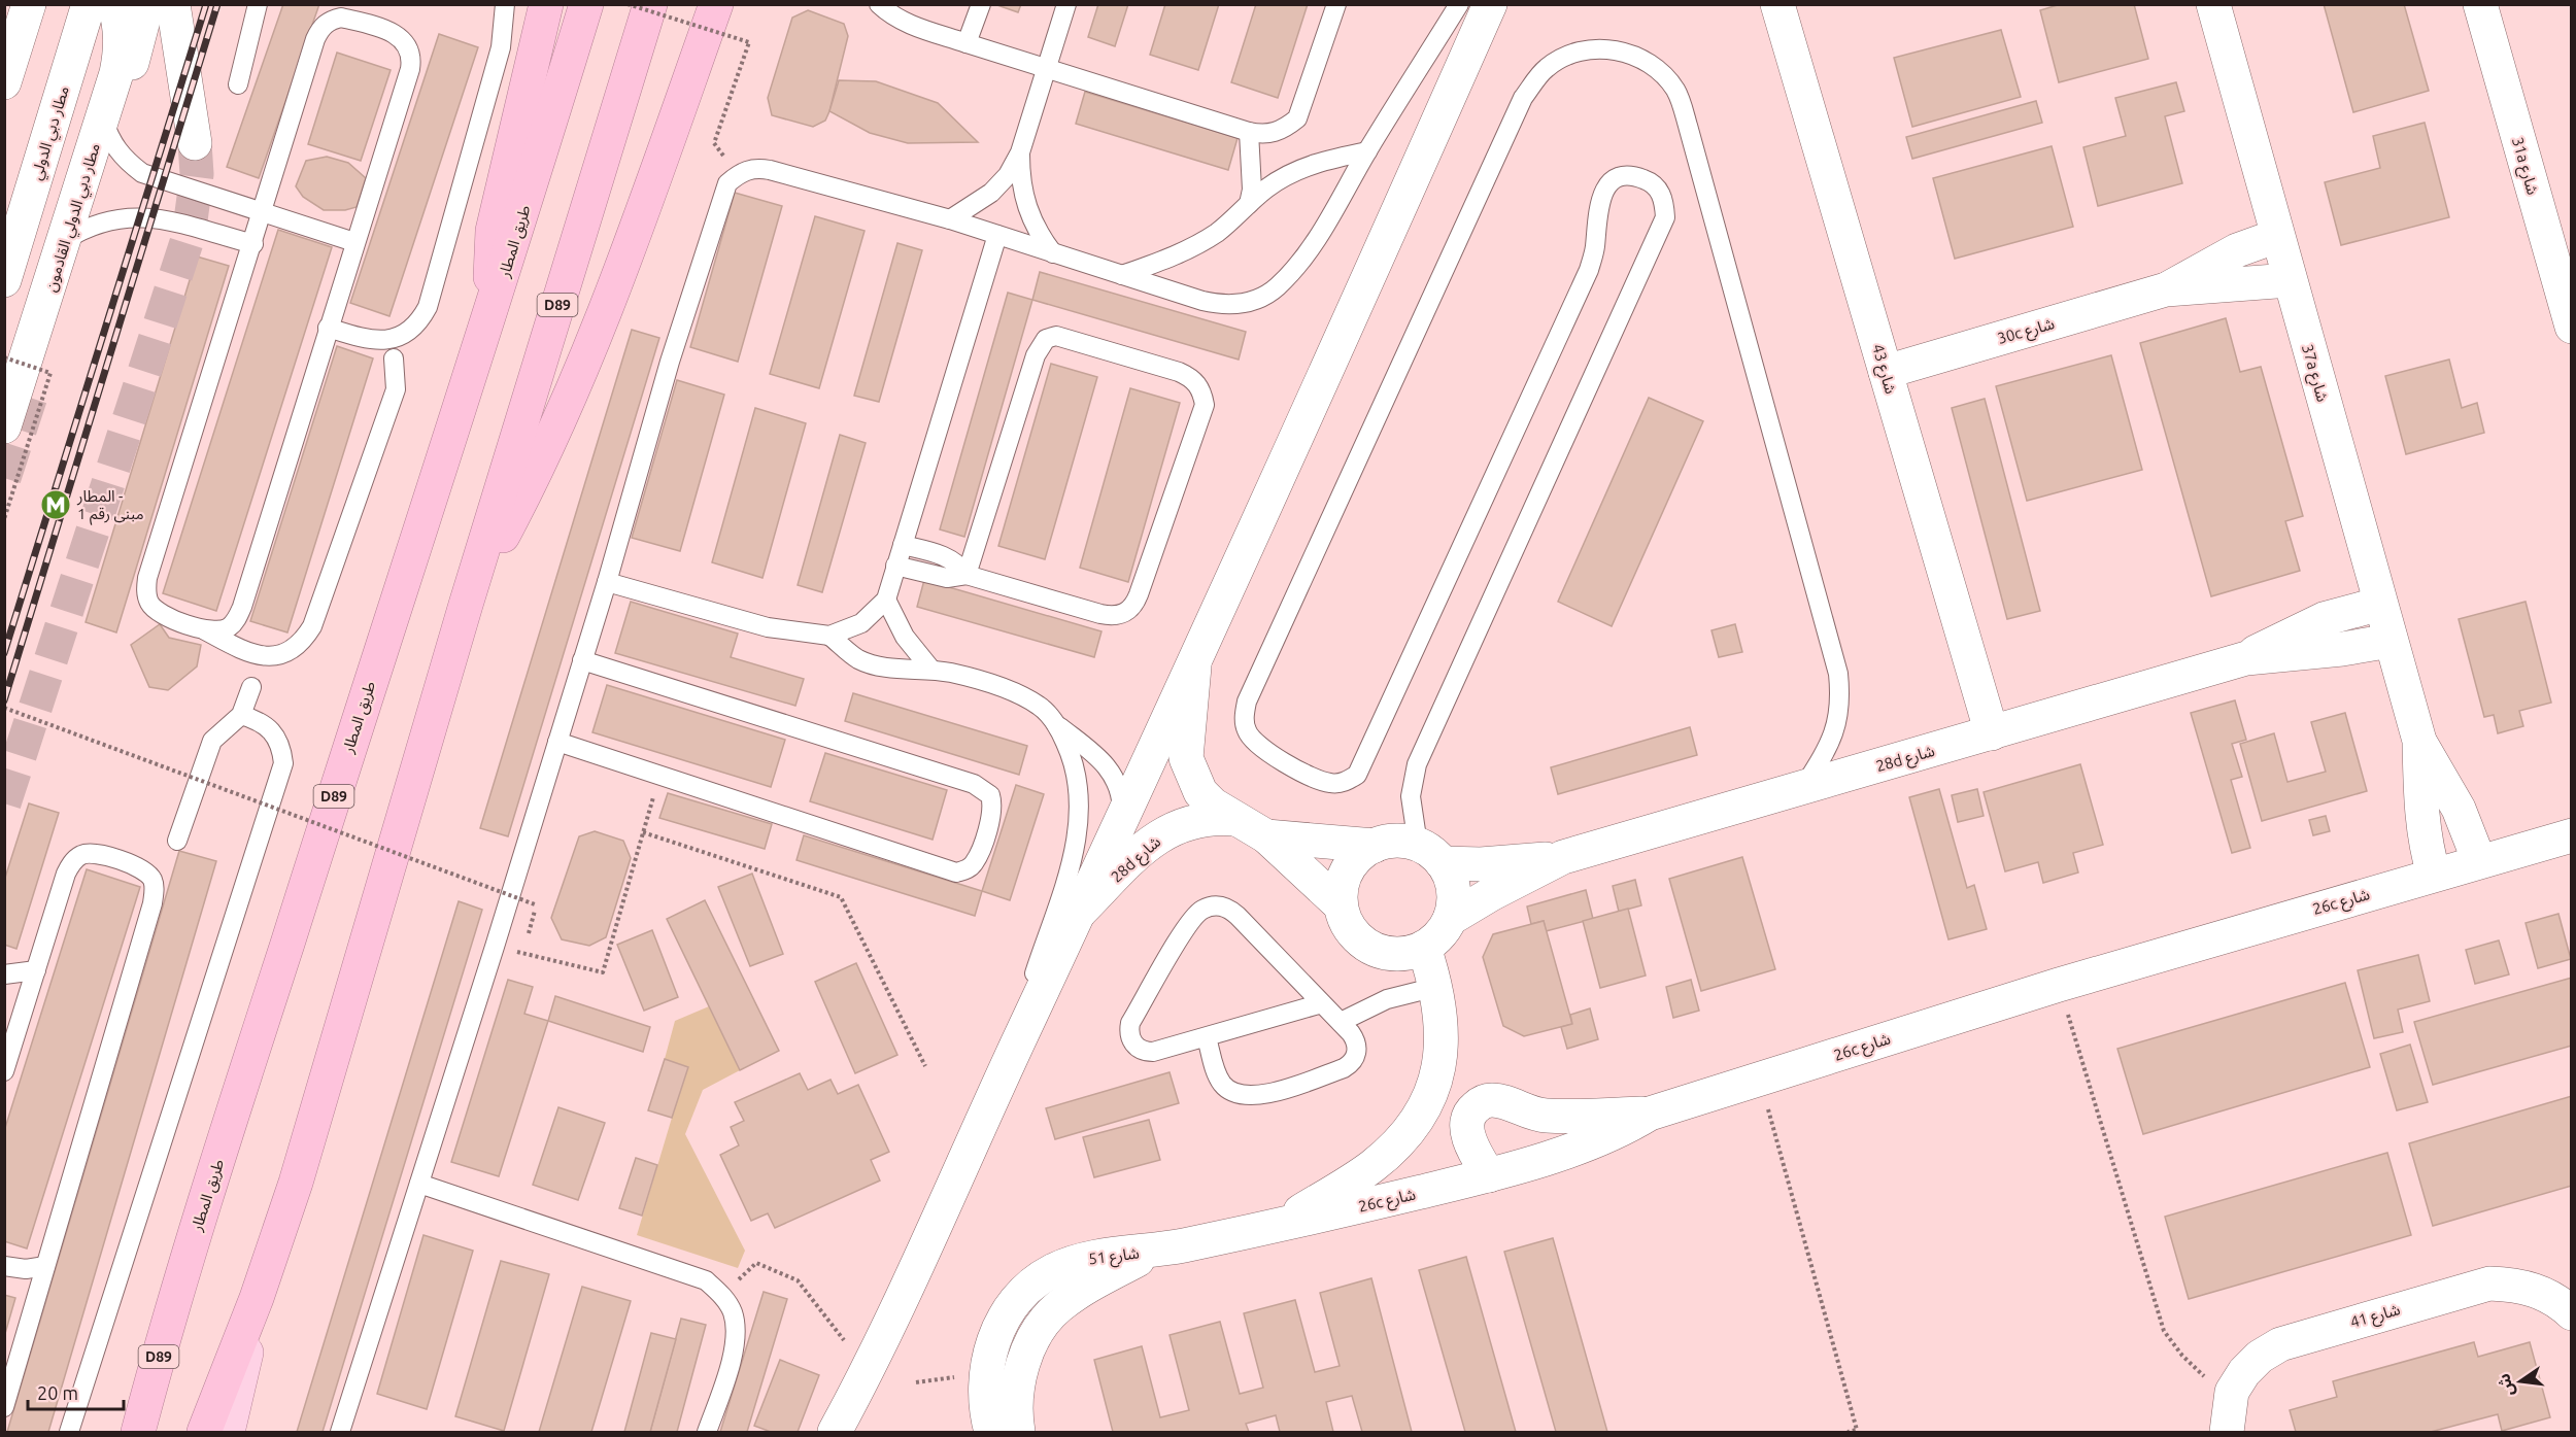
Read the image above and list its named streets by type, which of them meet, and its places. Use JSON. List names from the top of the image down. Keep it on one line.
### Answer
{"streets":{"highway":["طريق المطار","D89"],"street":["مطار دبي الدولي","31a شارع","مطار دبي الدولي القادمون","30c شارع","شارع 43","37a شارع","28d شارع","26c شارع","شارع 51","شارع 41"]},"crossings":[["30c شارع","شارع 43"],["30c شارع","37a شارع"],["شارع 43","28d شارع"],["26c شارع","شارع 51"]],"places":{"metro station":["المطار - مبنى رقم 1"]},"scale_bar":"20 m","north":"left"}
